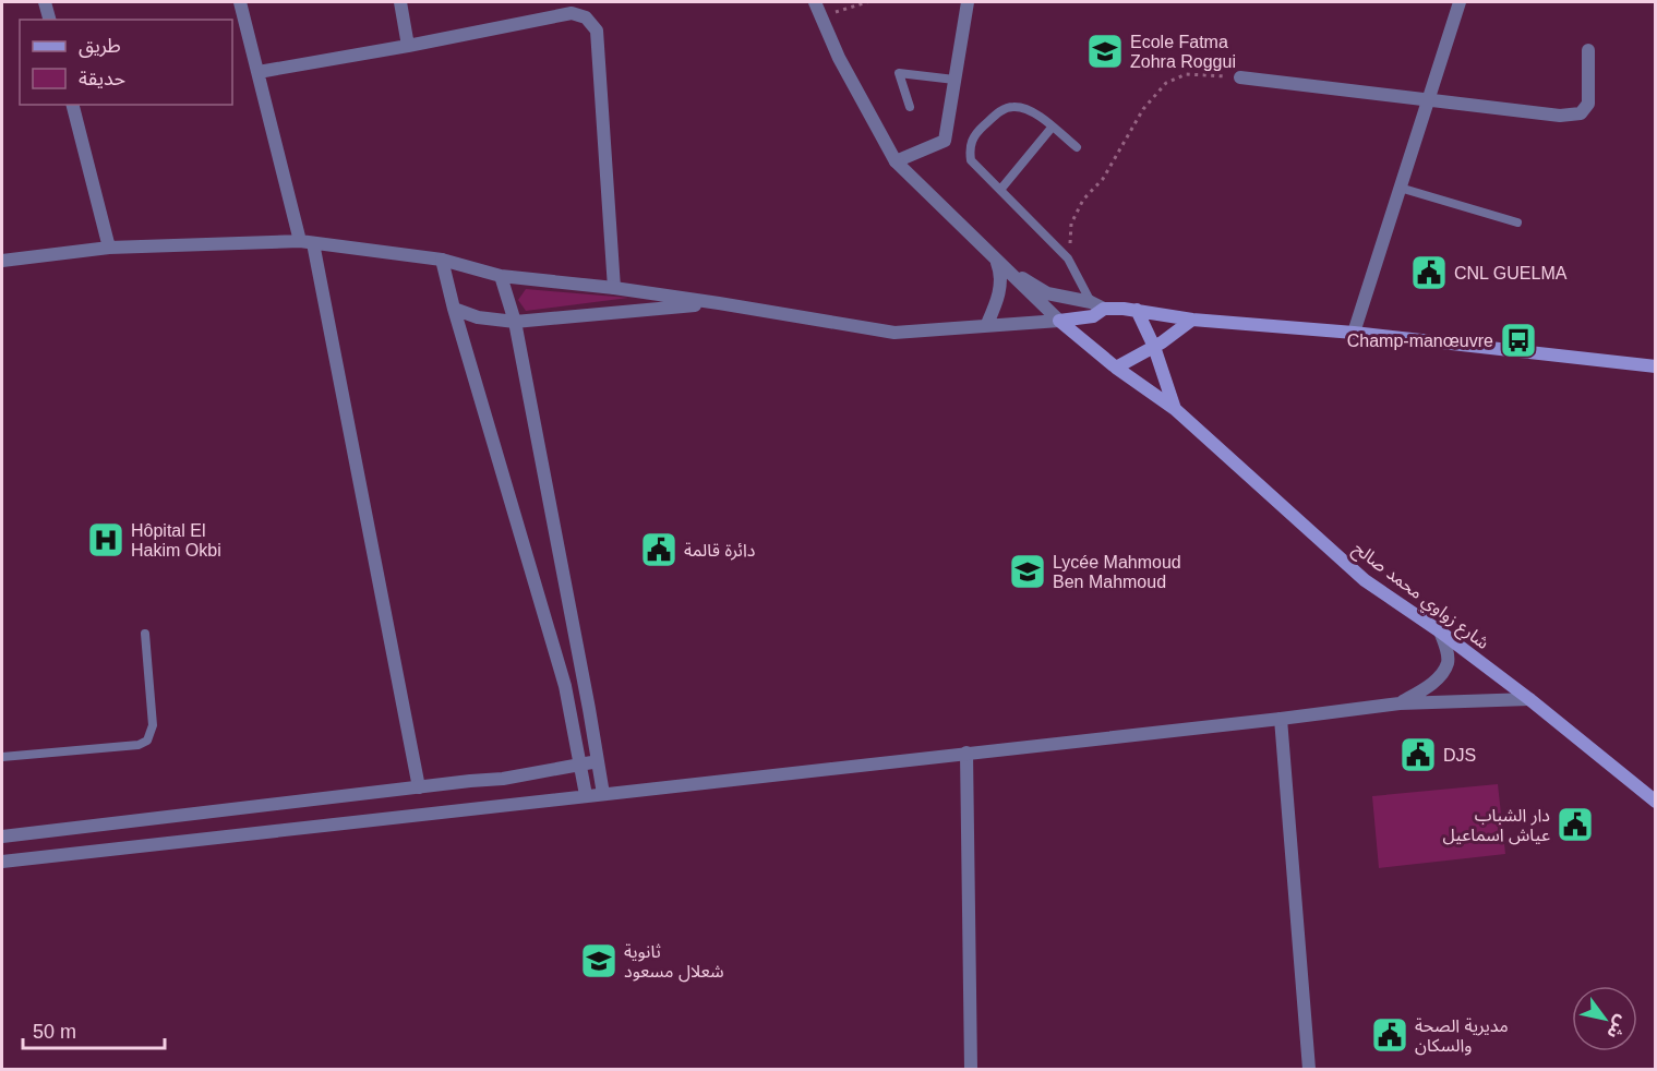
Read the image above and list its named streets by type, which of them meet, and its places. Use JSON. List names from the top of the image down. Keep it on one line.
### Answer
{"streets":{"main road":["شارع زواوي محمد صالح"]},"places":{"school or university":["Ecole Fatma Zohra Roggui","Lycée Mahmoud Ben Mahmoud","ثانوية شعلال مسعود"],"public building":["CNL GUELMA","دائرة قالمة","DJS","دار الشباب عياش اسماعيل","مديرية الصحة والسكان"],"bus stop":["Champ-manœuvre"],"hospital":["Hôpital El Hakim Okbi"]},"legend":["طريق","حديقة"],"scale_bar":"50 m","north":"bottom right"}
